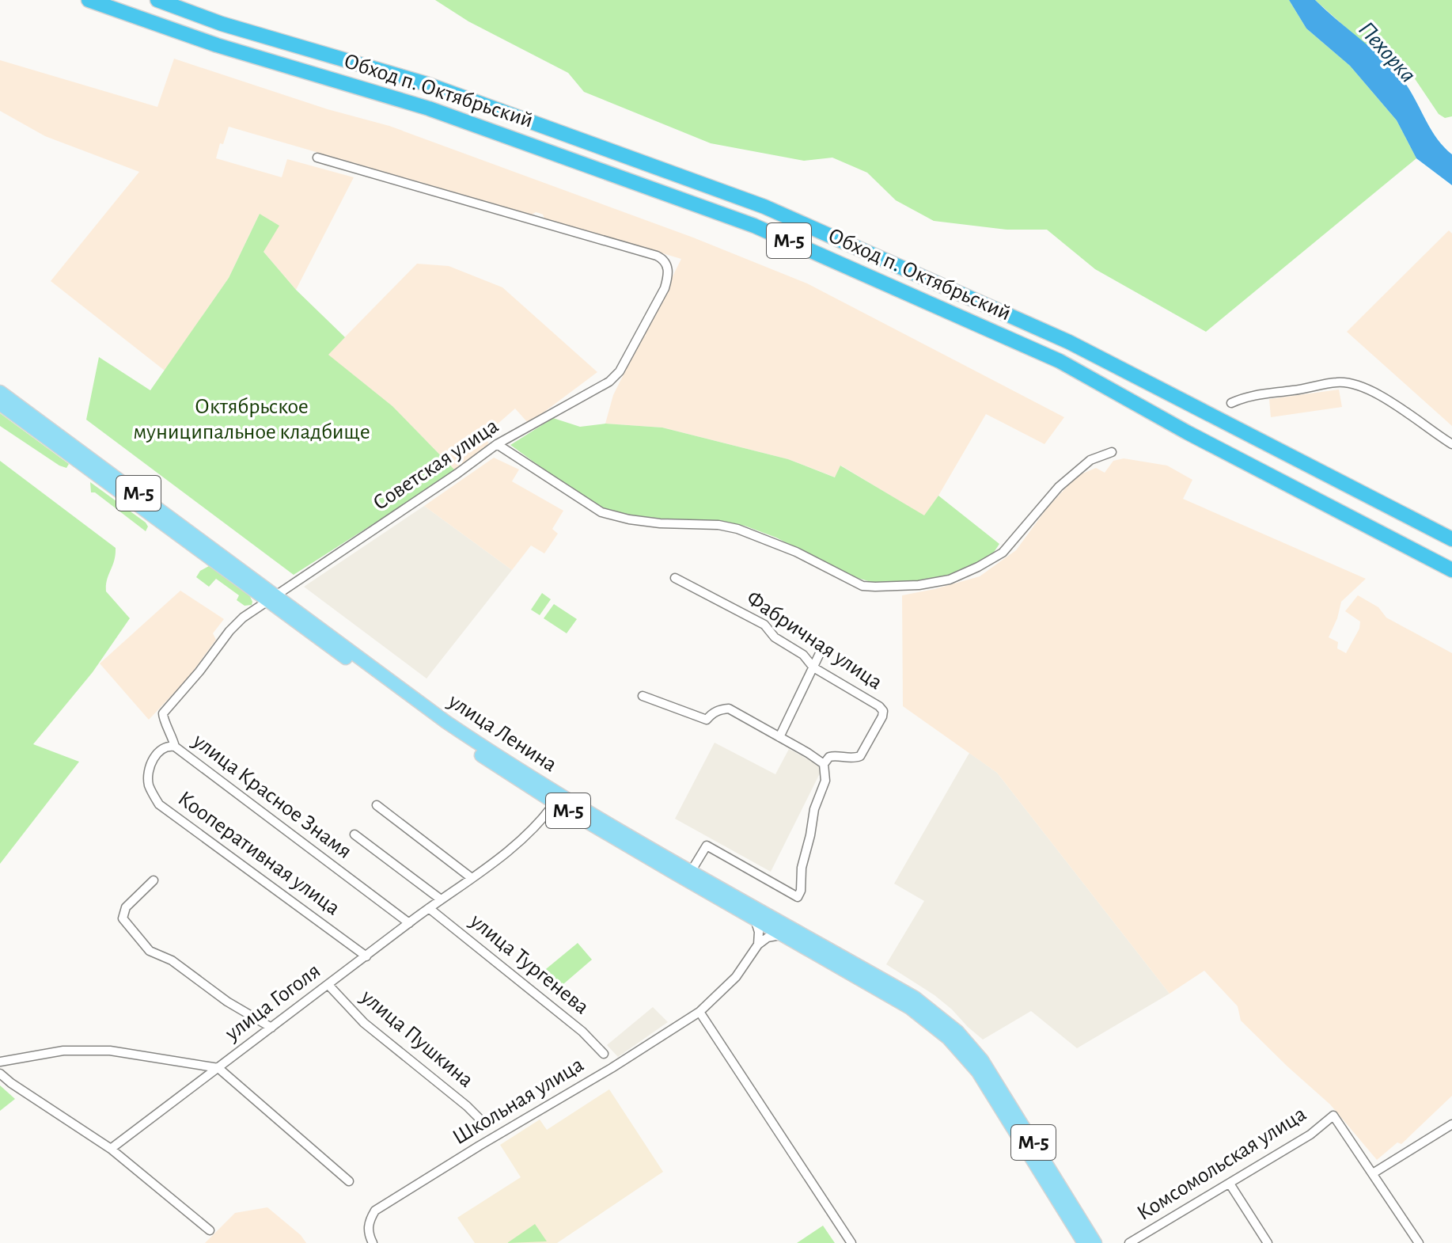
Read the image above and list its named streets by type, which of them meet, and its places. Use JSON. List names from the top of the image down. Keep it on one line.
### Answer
{"streets":{"highway":["Обход п. Октябрьский","М-5"],"main road":["улица Ленина"],"street":["Советская улица","Фабричная улица","улица Красное Знамя","Кооперативная улица","улица Тургенева","улица Гоголя","улица Пушкина","Школьная улица","Комсомольская улица"]},"crossings":[["Советская улица","улица Ленина"],["Советская улица","улица Красное Знамя"],["улица Ленина","улица Красное Знамя"],["улица Ленина","улица Гоголя"],["улица Красное Знамя","Кооперативная улица"],["улица Красное Знамя","улица Гоголя"],["Кооперативная улица","улица Гоголя"],["улица Тургенева","улица Гоголя"],["улица Гоголя","улица Пушкина"]],"water":["Пехорка"],"parks":["Октябрьское муниципальное кладбище"]}
